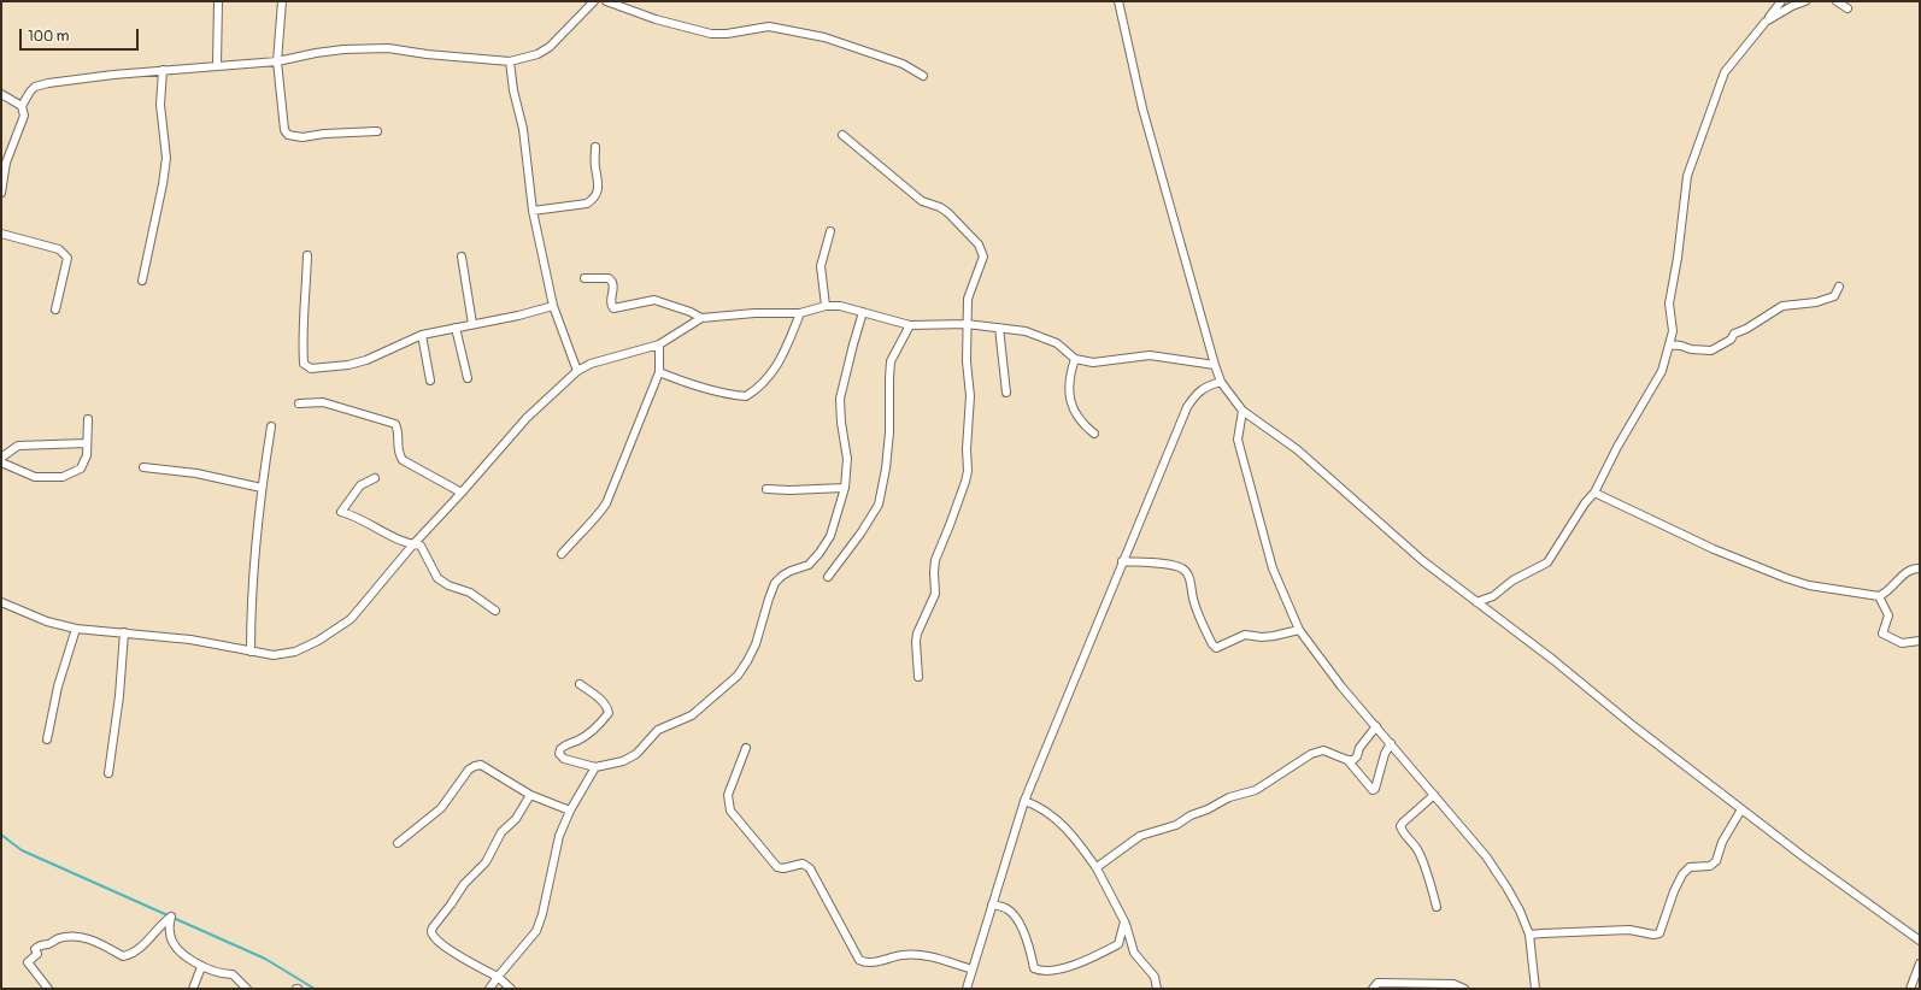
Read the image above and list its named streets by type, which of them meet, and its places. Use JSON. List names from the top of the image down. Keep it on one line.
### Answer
{"scale_bar":"100 m"}
